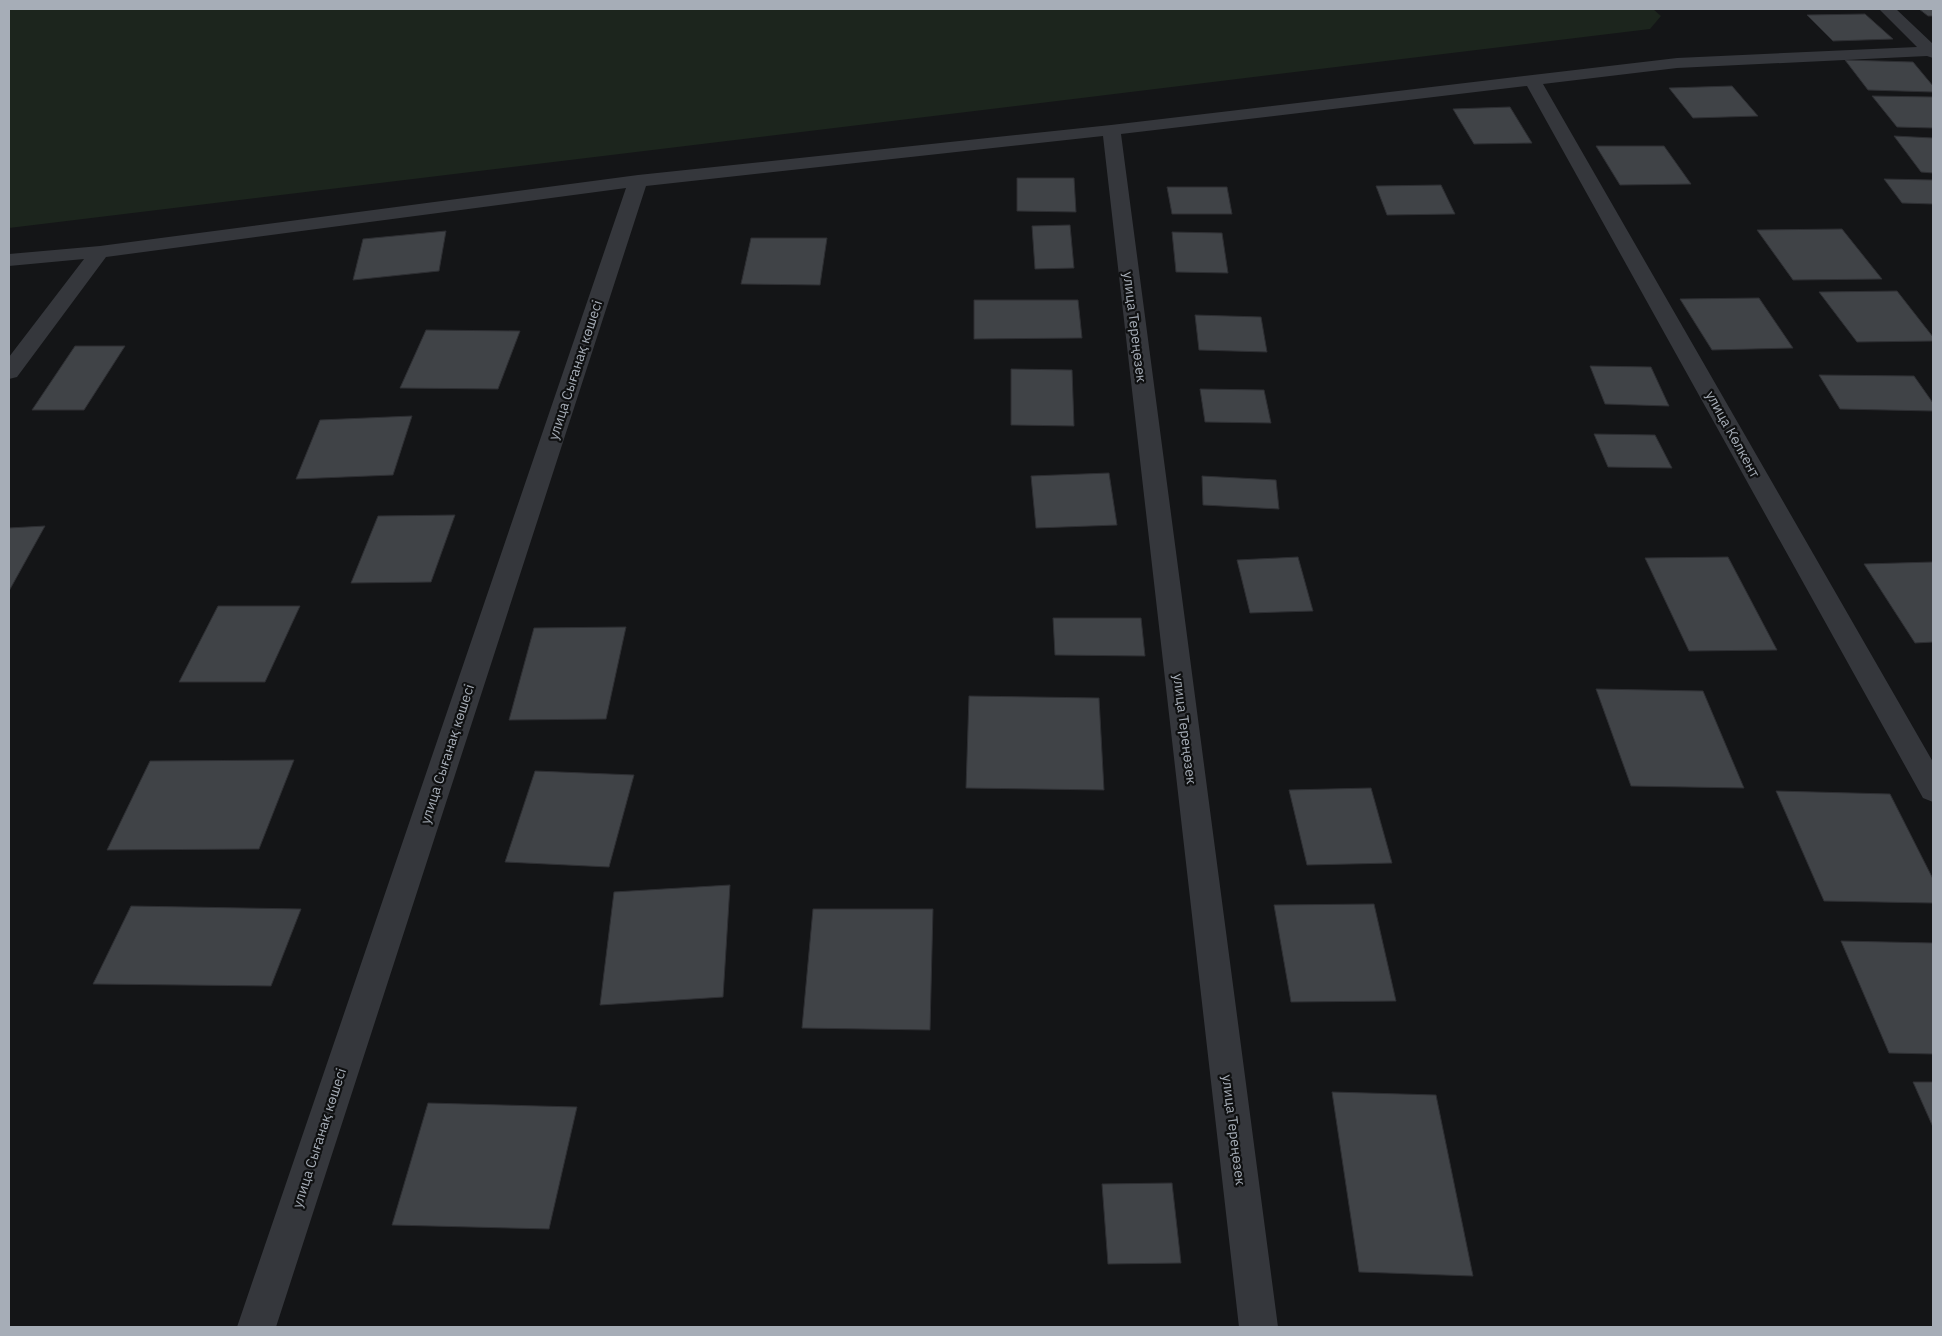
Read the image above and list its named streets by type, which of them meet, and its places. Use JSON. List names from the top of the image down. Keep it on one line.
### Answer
{"streets":{"street":["улица Тереңөзек","улица Сығанақ көшесі","улица Көлкент"]}}
